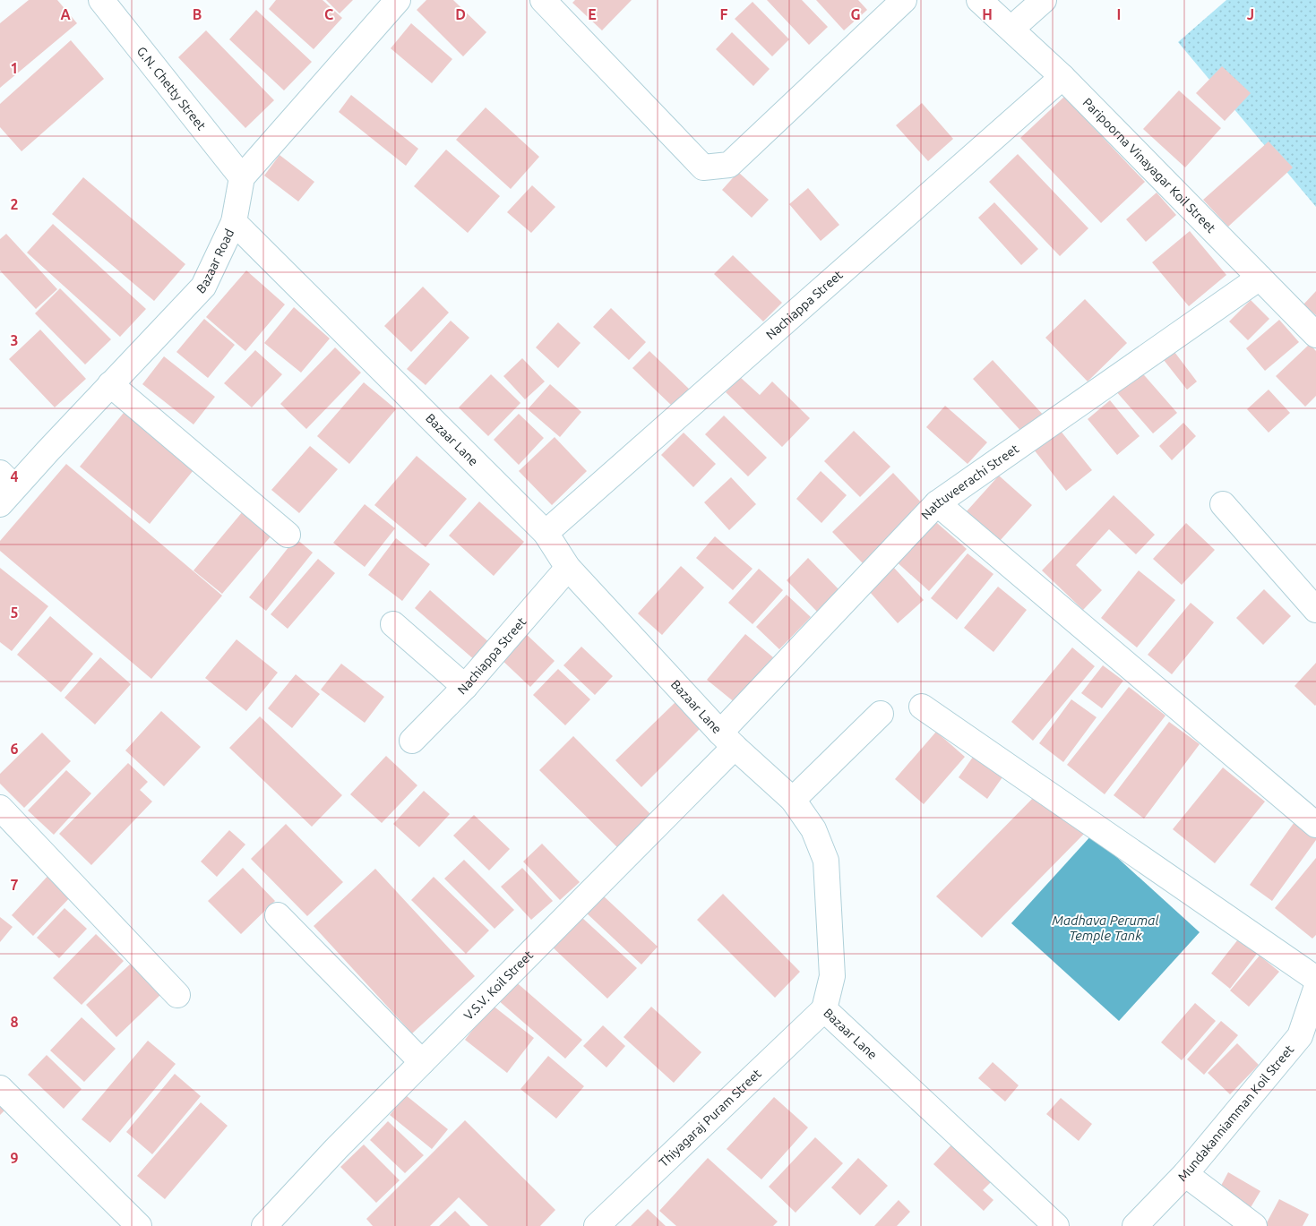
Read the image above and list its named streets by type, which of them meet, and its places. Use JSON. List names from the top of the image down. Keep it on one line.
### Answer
{"streets":{"street":["G.N. Chetty Street","Paripoorna Vinayagar Koil Street","Bazaar Road","Nachiappa Street","Bazaar Lane","Nattuveerachi Street","V.S.V. Koil Street","Mundakanniamman Koil Street","Thiyagaraj Puram Street"]},"crossings":[["G.N. Chetty Street","Bazaar Road"],["Paripoorna Vinayagar Koil Street","Nachiappa Street"],["Paripoorna Vinayagar Koil Street","Nattuveerachi Street"],["Bazaar Road","Bazaar Lane"],["Nachiappa Street","Bazaar Lane"],["Bazaar Lane","Nattuveerachi Street"],["Bazaar Lane","V.S.V. Koil Street"],["Bazaar Lane","Thiyagaraj Puram Street"],["Nattuveerachi Street","V.S.V. Koil Street"]],"water":["Madhava Perumal Temple Tank"],"grid":{"columns":["A","B","C","D","E","F","G","H","I","J"],"rows":["1","2","3","4","5","6","7","8","9"]}}
